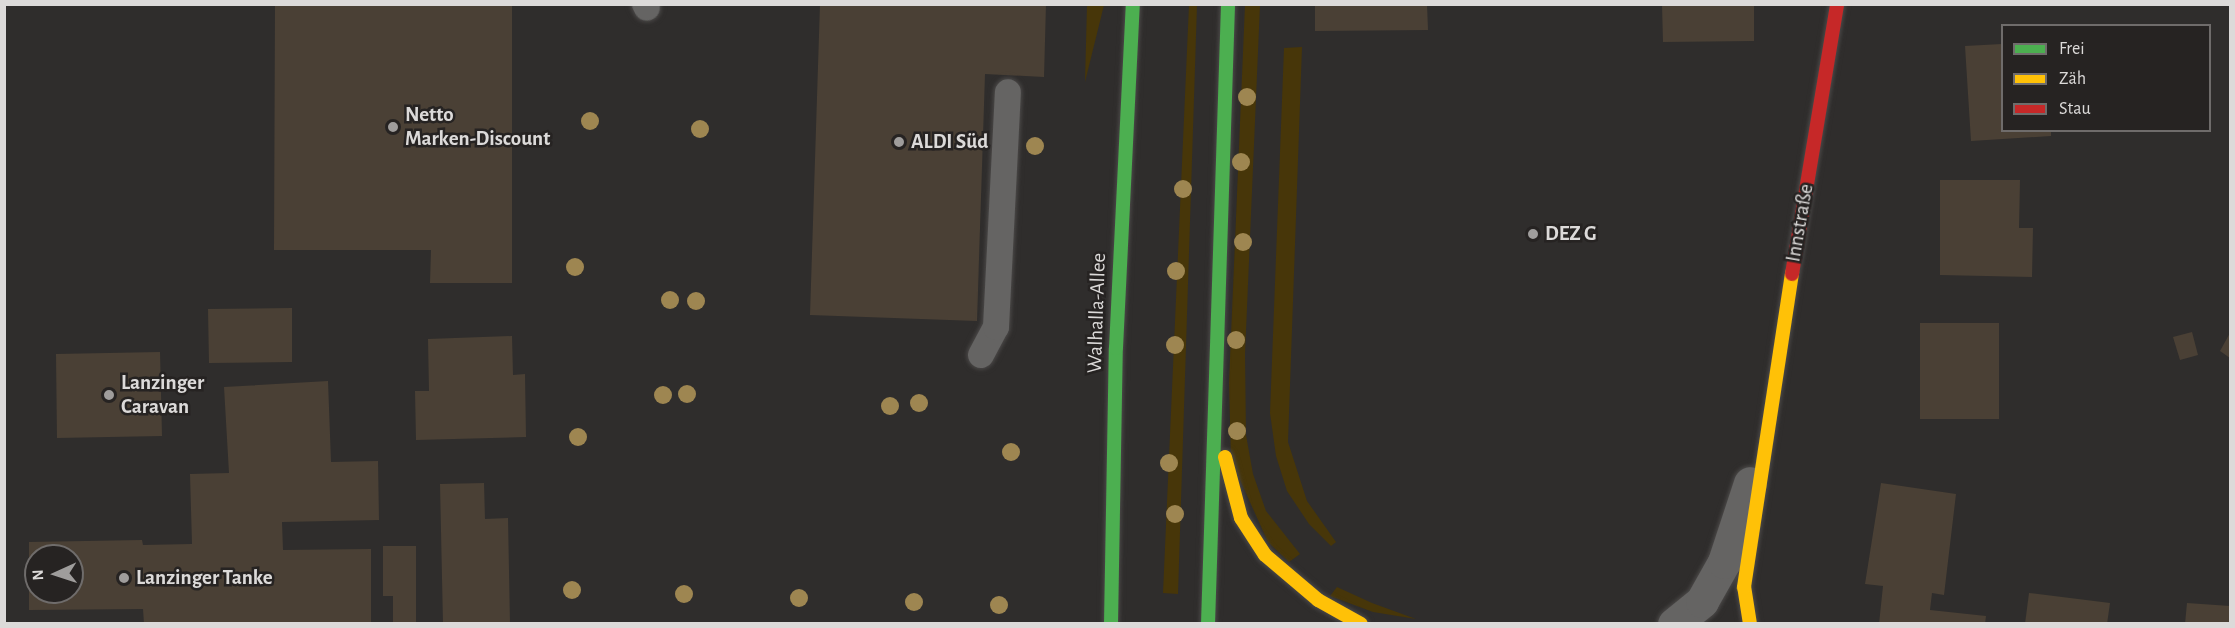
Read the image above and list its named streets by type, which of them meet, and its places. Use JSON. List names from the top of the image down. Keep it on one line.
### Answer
{"streets":{"main road":["Innstraße","Walhalla-Allee"]},"places":["Netto Marken-Discount","ALDI Süd","DEZ G","Lanzinger Caravan","Lanzinger Tanke"],"legend":["Frei","Zäh","Stau"],"north":"left"}
